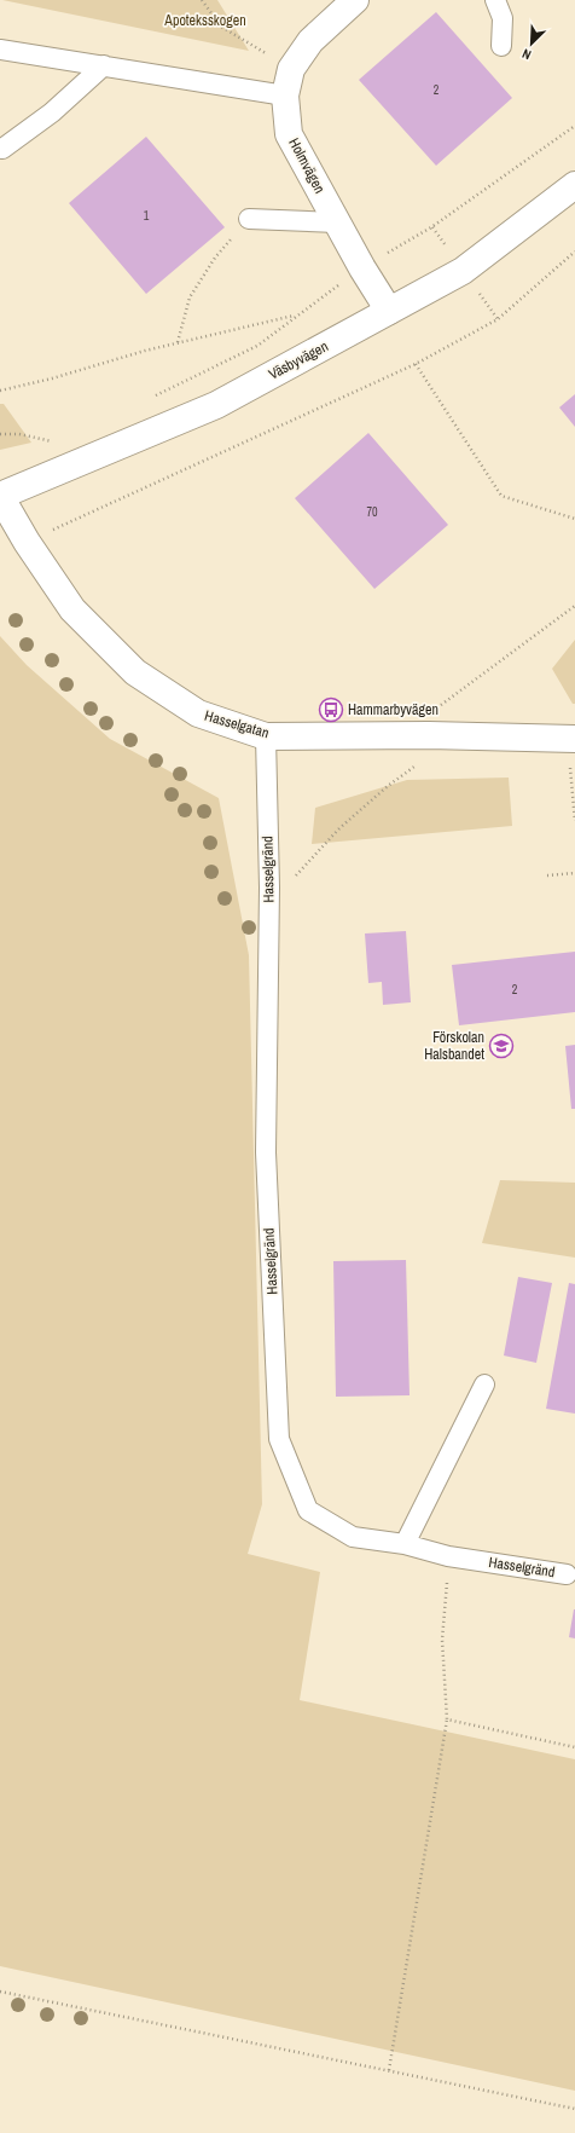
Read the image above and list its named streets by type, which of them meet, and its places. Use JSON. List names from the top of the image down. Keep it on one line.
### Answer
{"streets":{"street":["Holmvägen","Väsbyvägen","Hasselgatan"],"lane":["Hasselgränd"]},"crossings":[["Holmvägen","Väsbyvägen"],["Väsbyvägen","Hasselgatan"],["Hasselgatan","Hasselgränd"]],"parks":["Apoteksskogen"],"places":{"bus stop":["Hammarbyvägen"],"school or university":["Förskolan Halsbandet"]},"house_numbers":["2","1","70","2"],"north":"bottom left"}
